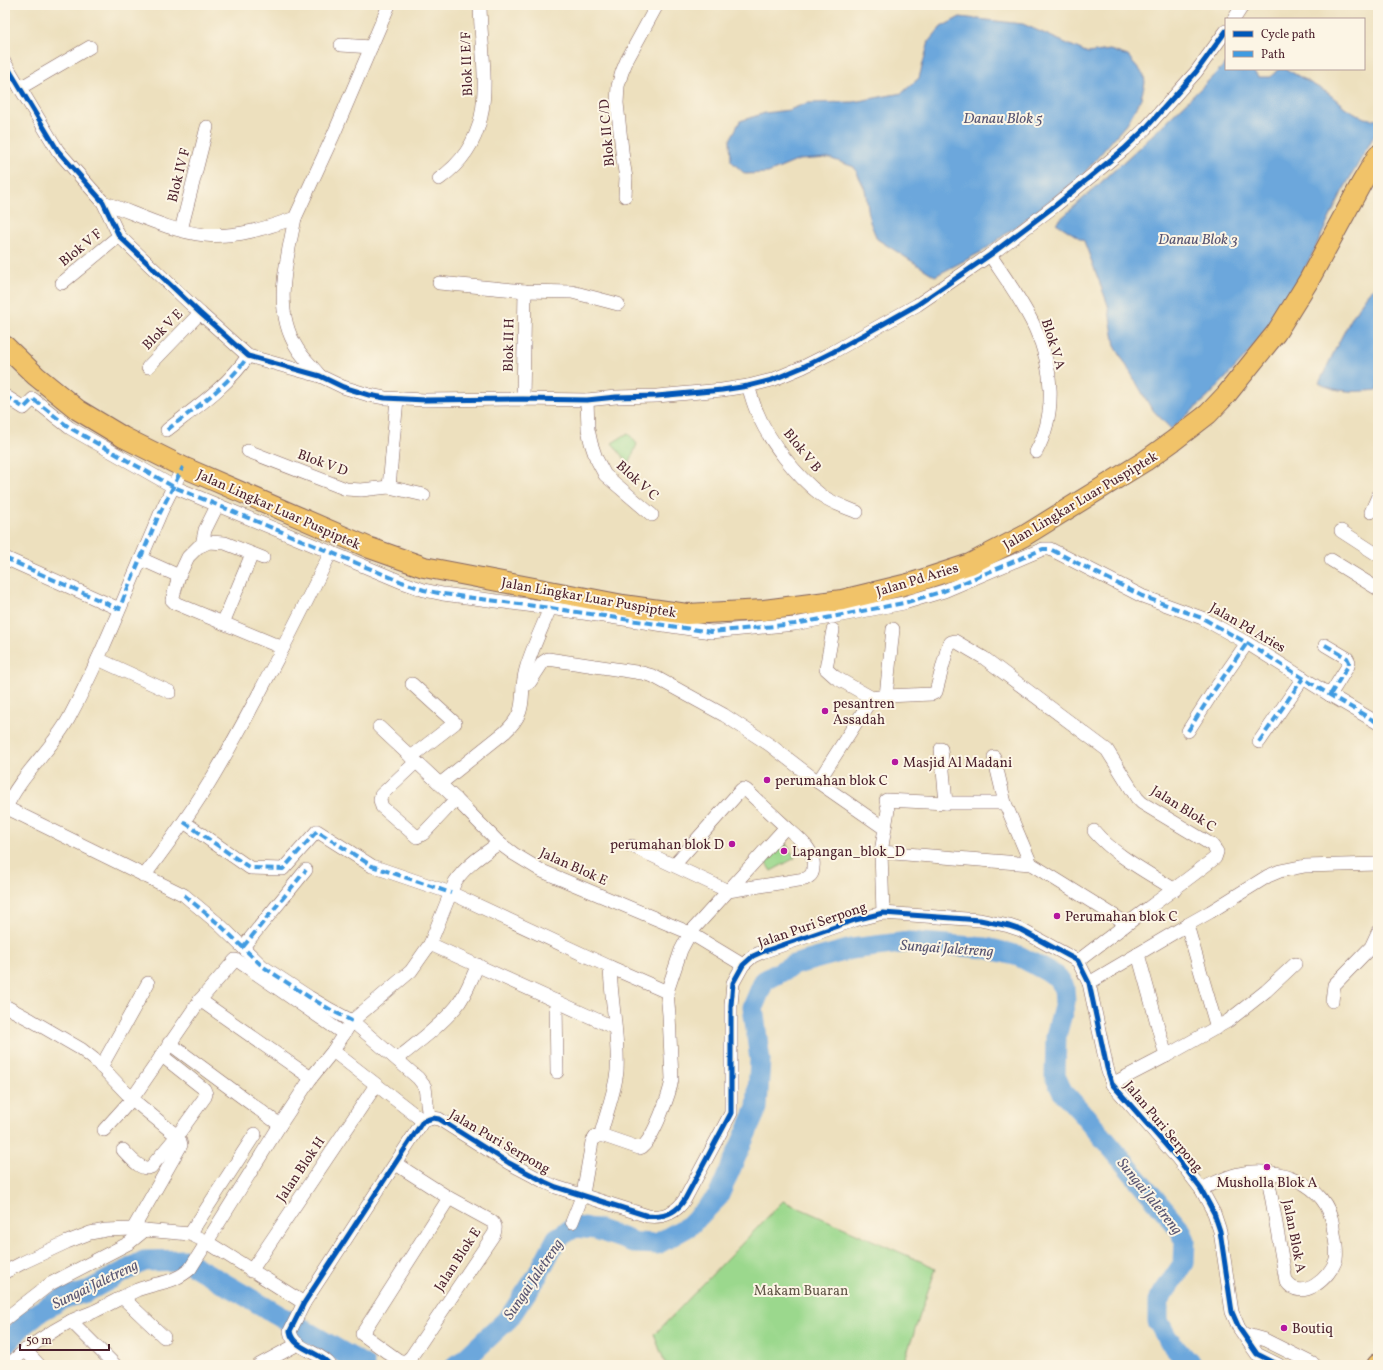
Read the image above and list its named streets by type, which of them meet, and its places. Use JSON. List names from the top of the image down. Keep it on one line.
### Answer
{"streets":{"main road":["Jalan Lingkar Luar Puspiptek"],"street":["Blok II E/F","Blok II C/D","Blok IV F","Blok V F","Blok V E","Blok V A","Blok II H","Blok V B","Blok V D","Blok V C","Jalan Pd Aries","Jalan Blok C","Jalan Blok E","Jalan Puri Serpong","Jalan Blok H","Jalan Blok A"]},"crossings":[["Jalan Blok C","Jalan Puri Serpong"],["Jalan Blok E","Jalan Puri Serpong"],["Jalan Puri Serpong","Jalan Blok A"]],"water":["Danau Blok 5","Danau Blok 3","Sungai Jaletreng"],"parks":["Makam Buaran"],"places":["pesantren Assadah","Masjid Al Madani","perumahan blok C","perumahan blok D","Lapangan_blok_D","Perumahan blok C","Musholla Blok A","Boutiq"],"legend":["Cycle path","Path"],"scale_bar":"50 m"}
